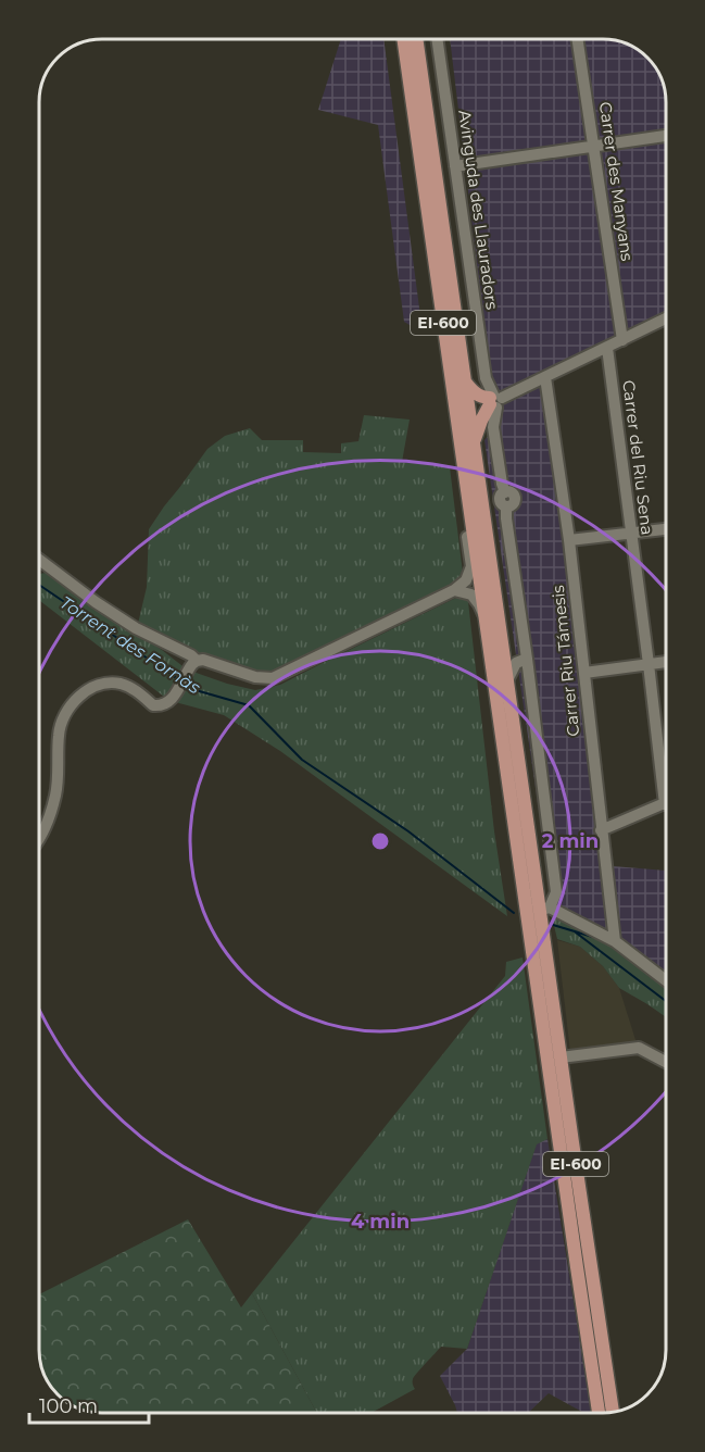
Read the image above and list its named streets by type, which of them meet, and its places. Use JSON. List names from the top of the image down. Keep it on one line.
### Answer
{"streets":{"main road":["EI-600"],"street":["Carrer des Manyans","Avinguda des Llauradors","Carrer del Riu Sena","Carrer Riu Támesis"]},"water":["Torrent des Fornàs"],"scale_bar":"100 m","rings":["2 min","4 min"]}
